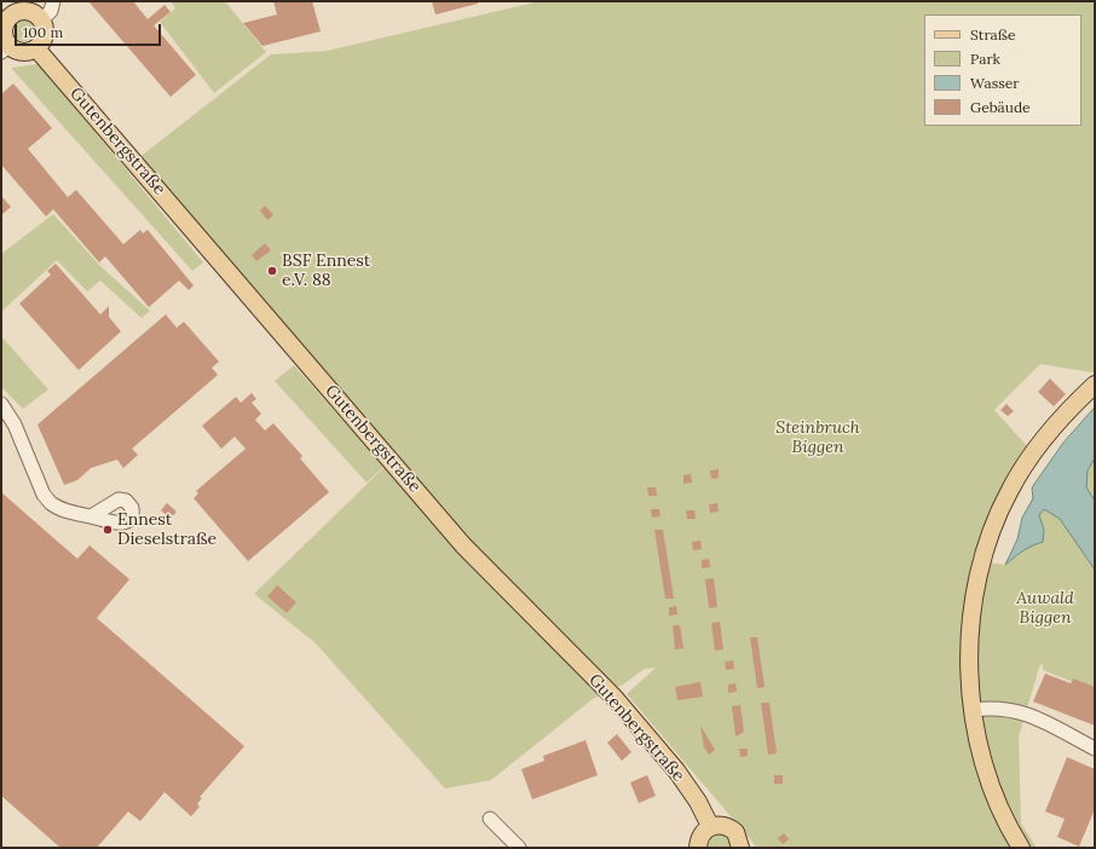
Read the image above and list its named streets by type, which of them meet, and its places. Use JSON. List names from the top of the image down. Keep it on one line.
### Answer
{"streets":{"main road":["Gutenbergstraße"]},"parks":["Steinbruch Biggen","Auwald Biggen"],"places":["BSF Ennest e.V. 88","Ennest Dieselstraße"],"legend":["Straße","Park","Wasser","Gebäude"],"scale_bar":"100 m"}
